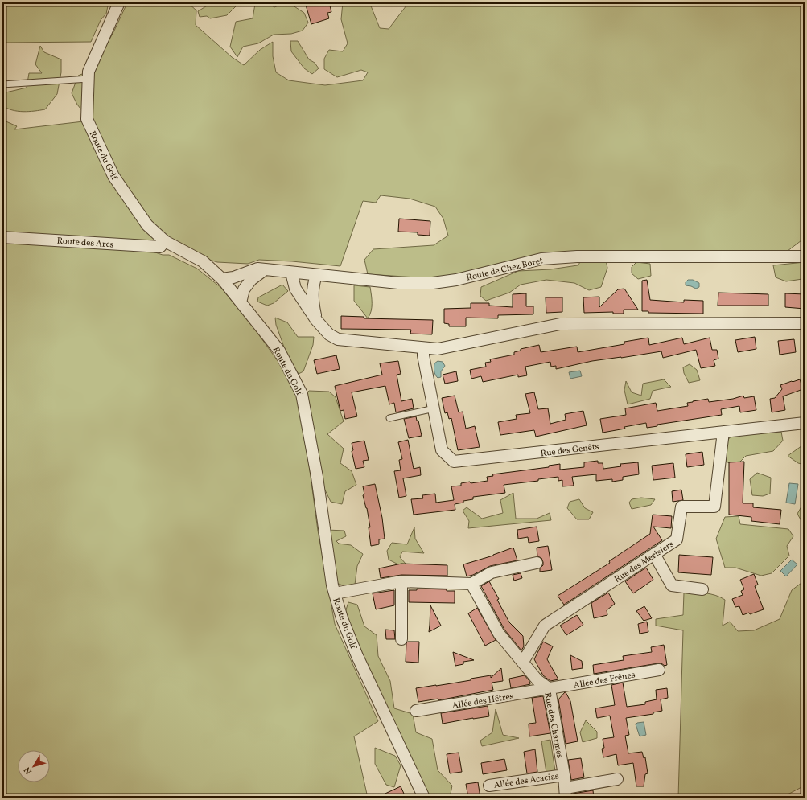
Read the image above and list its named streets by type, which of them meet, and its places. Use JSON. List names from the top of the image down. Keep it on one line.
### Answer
{"streets":{"street":["Route du Golf","Route des Arcs","Route de Chez Boret","Rue des Genêts","Rue des Merisiers","Allée des Frênes","Allée des Hêtres","Rue des Charmes","Allée des Acacias"]},"crossings":[["Route du Golf","Route des Arcs"],["Route du Golf","Route de Chez Boret"],["Rue des Genêts","Rue des Merisiers"],["Rue des Merisiers","Rue des Charmes"],["Allée des Frênes","Allée des Hêtres"],["Allée des Frênes","Rue des Charmes"],["Allée des Hêtres","Rue des Charmes"],["Rue des Charmes","Allée des Acacias"]],"north":"bottom left"}
